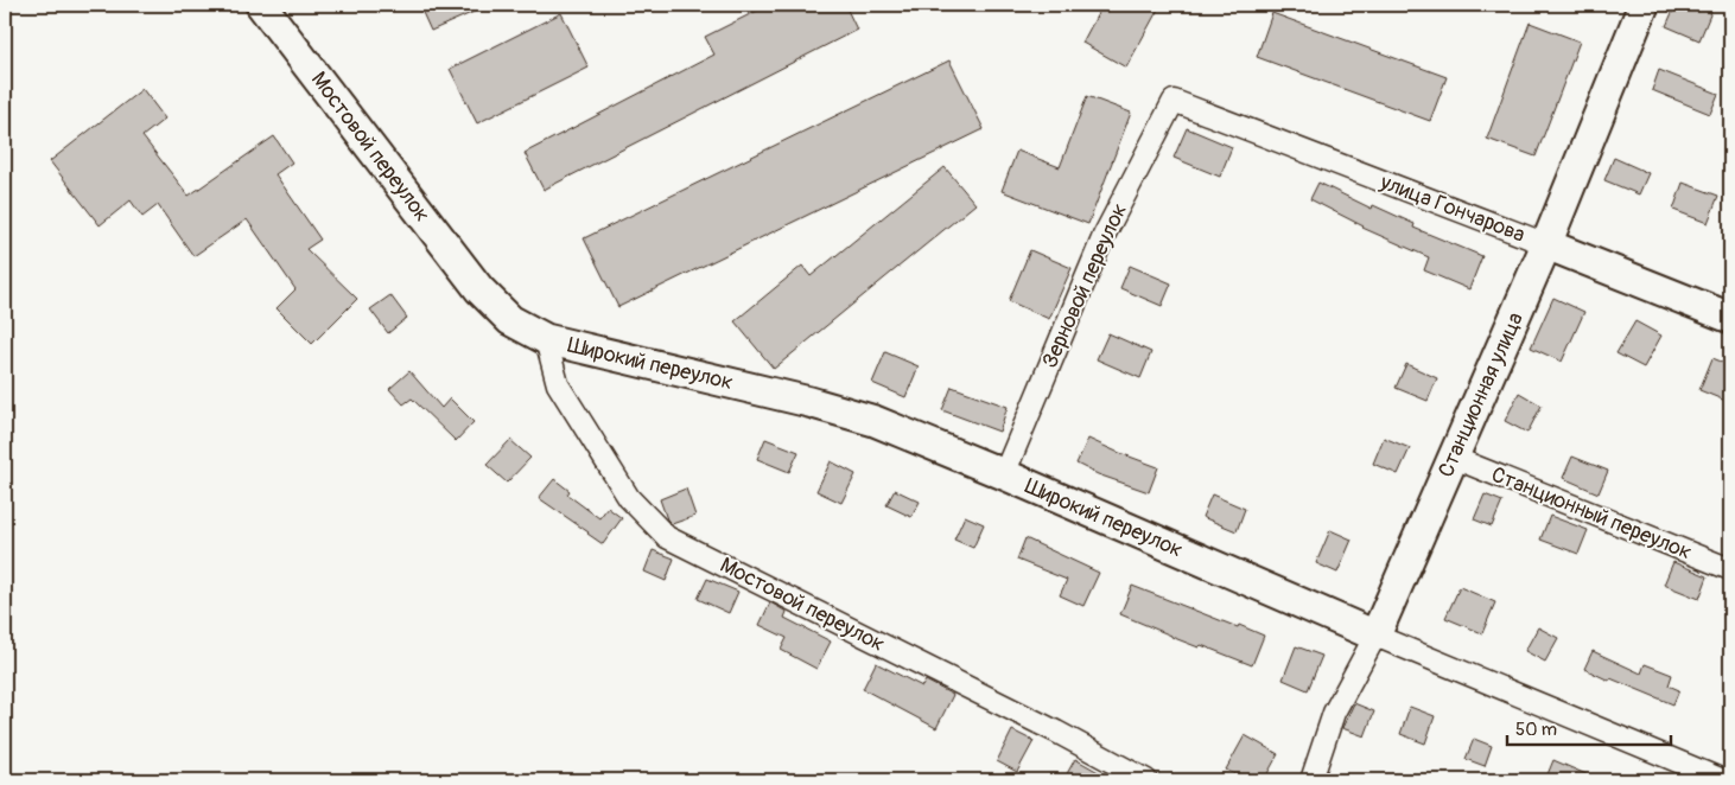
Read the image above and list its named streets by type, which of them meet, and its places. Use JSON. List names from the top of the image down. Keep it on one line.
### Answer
{"streets":{"main road":["Мостовой переулок","улица Гончарова","Широкий переулок","Станционная улица"],"street":["Зерновой переулок","Станционный переулок"]},"crossings":[["Мостовой переулок","Широкий переулок"],["улица Гончарова","Зерновой переулок"],["улица Гончарова","Станционная улица"],["Зерновой переулок","Широкий переулок"],["Широкий переулок","Станционная улица"],["Станционная улица","Станционный переулок"]],"scale_bar":"50 m"}
